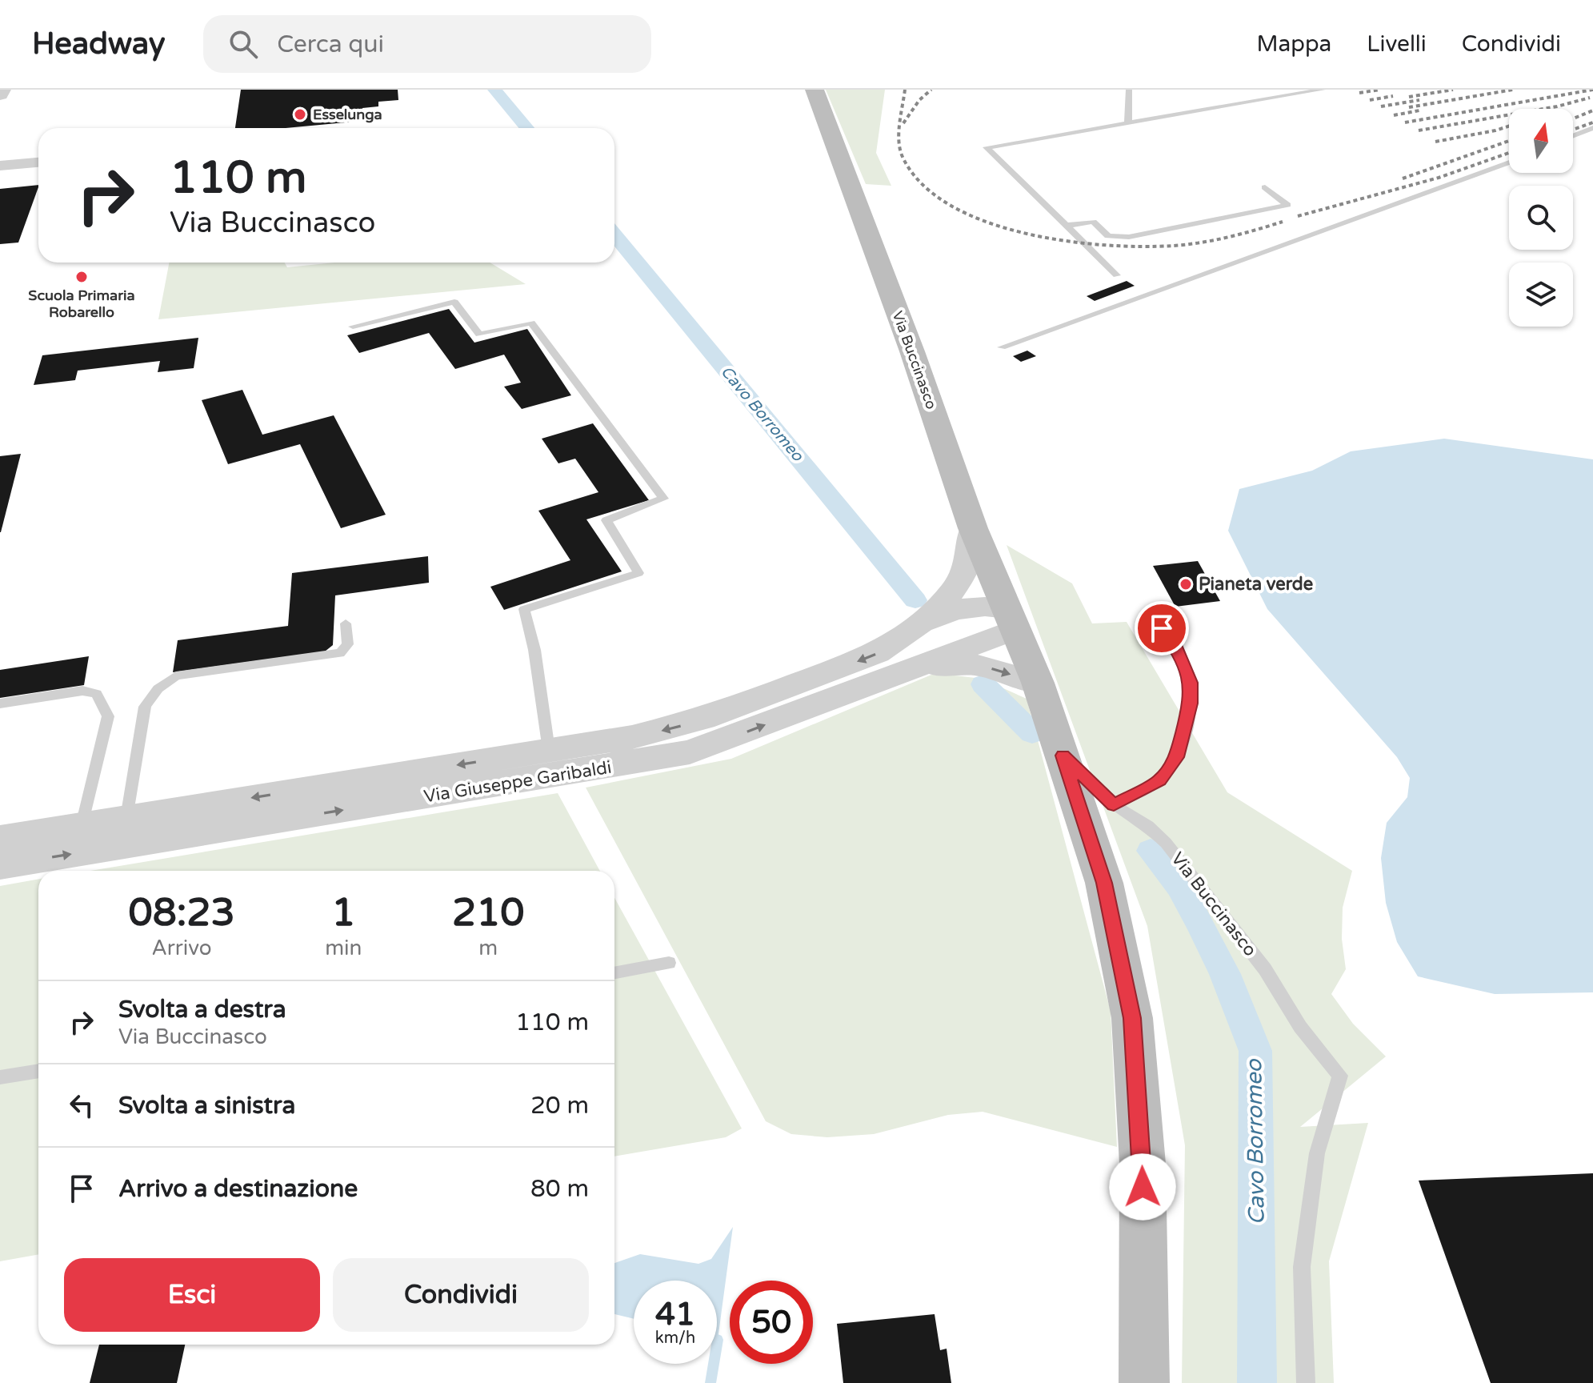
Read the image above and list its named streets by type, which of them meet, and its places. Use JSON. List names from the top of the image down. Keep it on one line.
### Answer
{"streets":{"main road":["Via Buccinasco"],"street":["Via Giuseppe Garibaldi"]},"crossings":[["Via Buccinasco","Via Giuseppe Garibaldi"]],"water":["Cavo Borromeo"],"places":["Esselunga","Scuola Primaria Robarello","Pianeta verde"],"north":"top","page":{"header":"Headway","search":"Cerca qui","nav":["Mappa","Livelli","Condividi"],"turn":["110 m","Via Buccinasco"],"eta":["08:23","Arrivo","1","min","210","m"],"list":[{"name":"Svolta a destra","note":"Via Buccinasco","value":"110 m"},{"name":"Svolta a sinistra","value":"20 m"},{"name":"Arrivo a destinazione","value":"80 m"}],"buttons":["Esci","Condividi"],"speed":"41 km/h","limit":"50"}}
